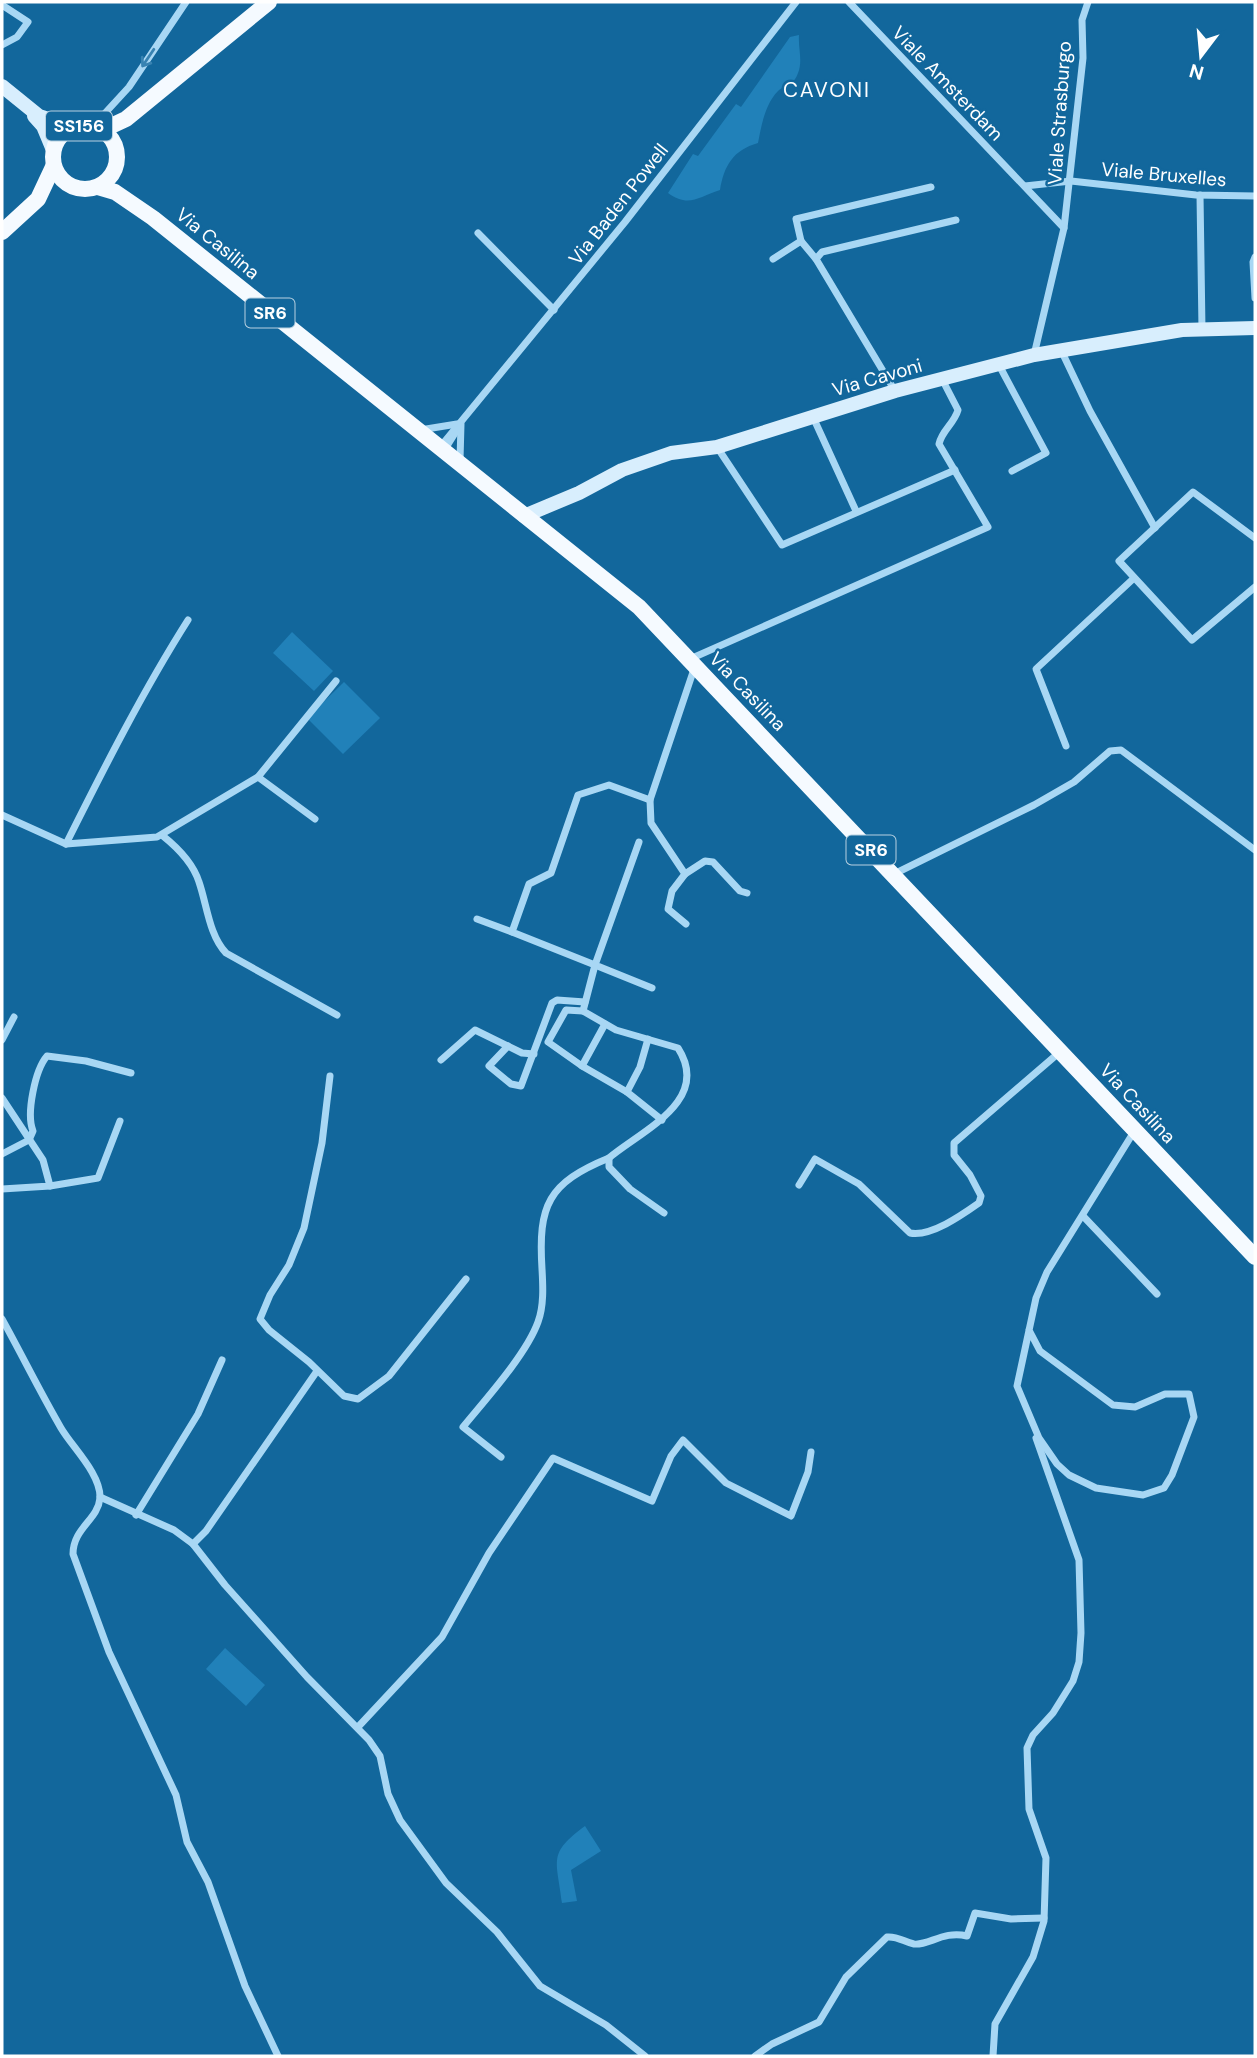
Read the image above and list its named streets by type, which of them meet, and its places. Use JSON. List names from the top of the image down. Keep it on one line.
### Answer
{"streets":{"main road":["SS156","Via Casilina","SR6"],"street":["Viale Amsterdam","Viale Strasburgo","Viale Bruxelles","Via Baden Powell","Via Cavoni"]},"crossings":[["Viale Amsterdam","Viale Strasburgo"],["Viale Amsterdam","Viale Bruxelles"],["Viale Strasburgo","Viale Bruxelles"],["Viale Strasburgo","Via Cavoni"],["SS156","Via Casilina"],["Via Baden Powell","Via Casilina"],["Via Casilina","Via Cavoni"]],"districts":["CAVONI"],"north":"bottom"}
